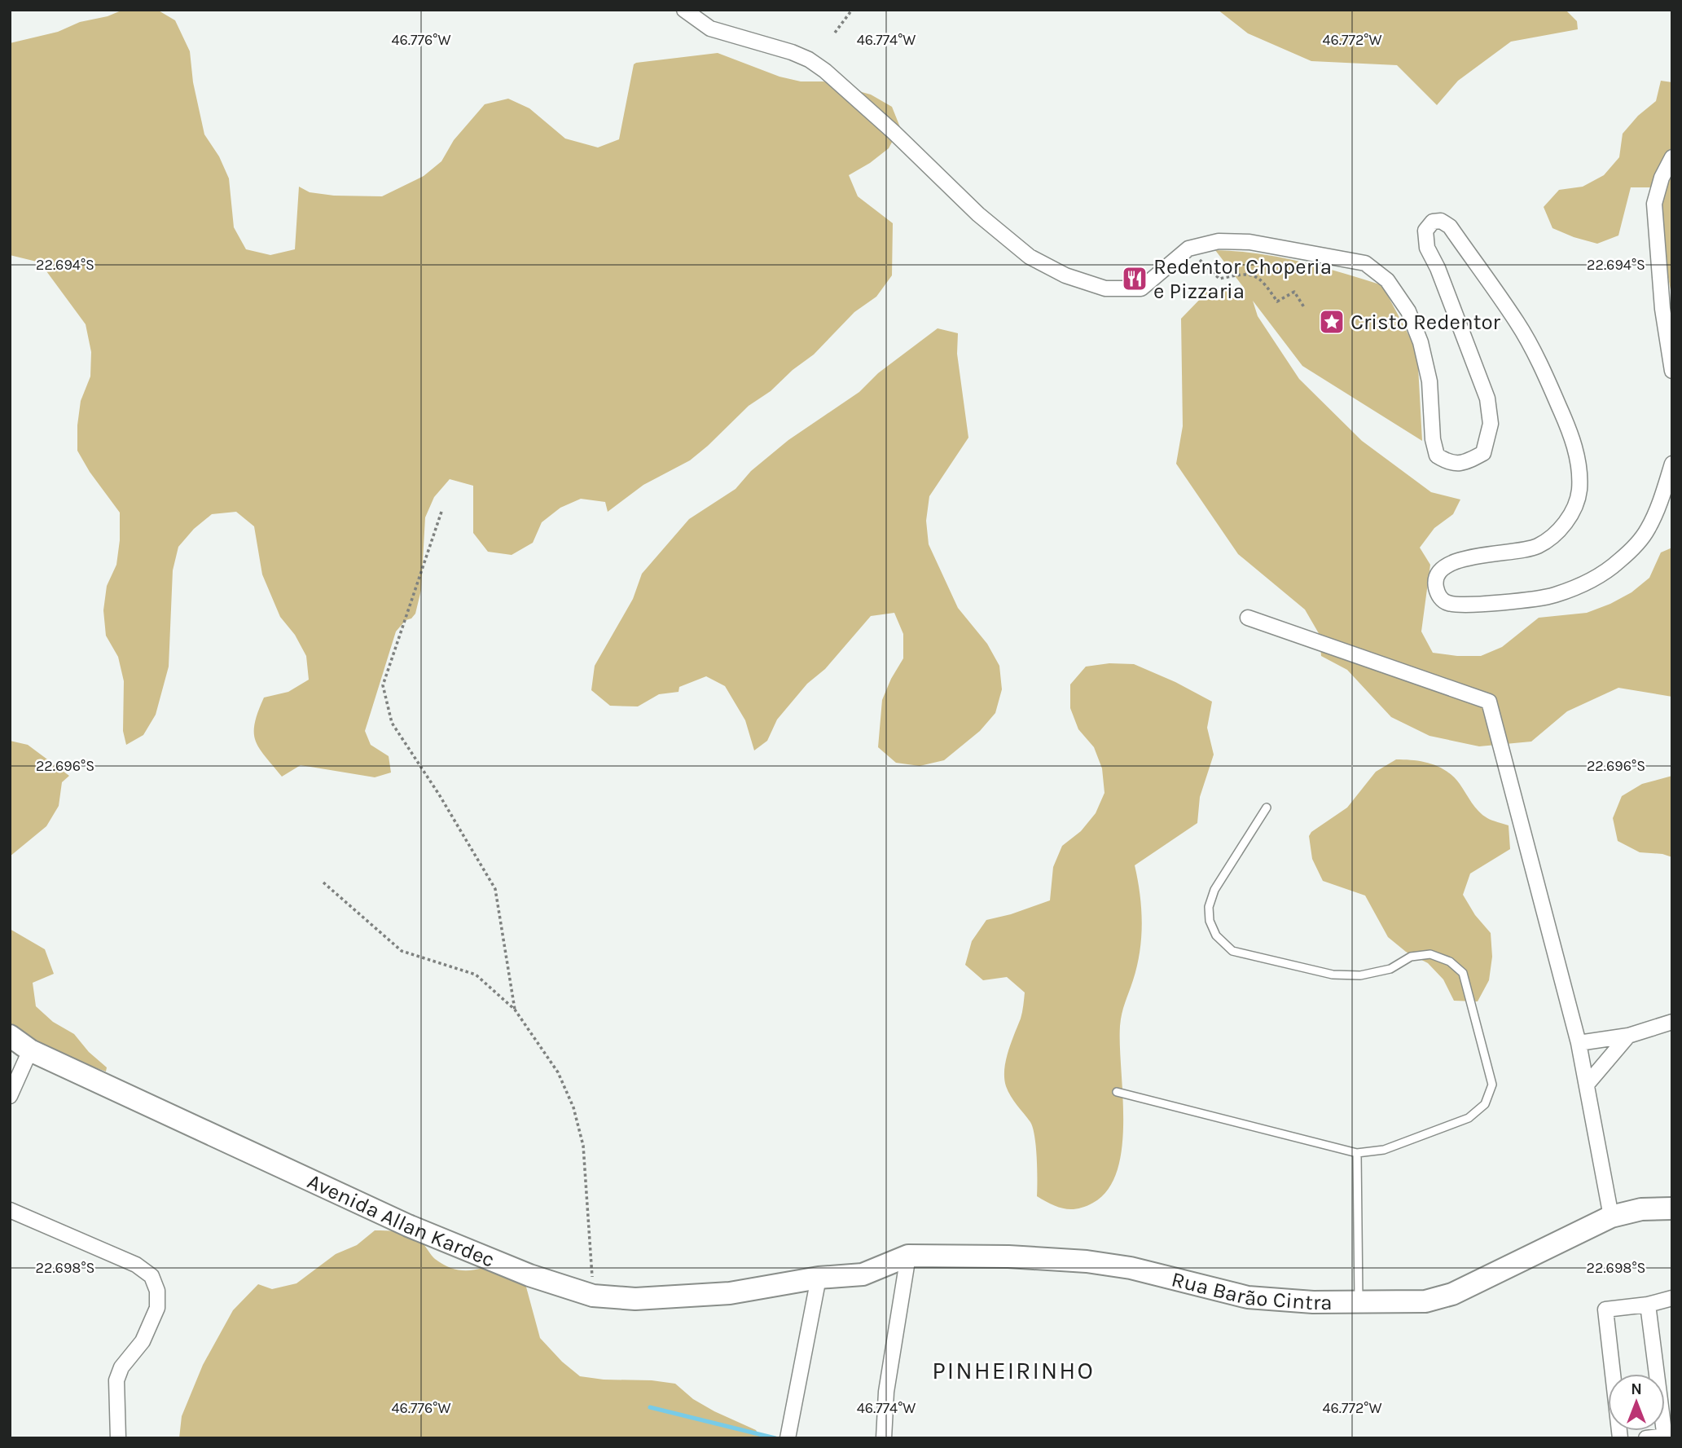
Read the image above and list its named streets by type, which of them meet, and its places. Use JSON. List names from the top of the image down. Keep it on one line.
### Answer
{"streets":{"street":["Avenida Allan Kardec","Rua Barão Cintra"]},"crossings":[["Avenida Allan Kardec","Rua Barão Cintra"]],"districts":["PINHEIRINHO"],"places":{"restaurant":["Redentor Choperia e Pizzaria"],"place":["Cristo Redentor"]},"north":"top","coordinates":["46.776°W","46.774°W","46.772°W","22.694°S","22.696°S","22.698°S"]}
